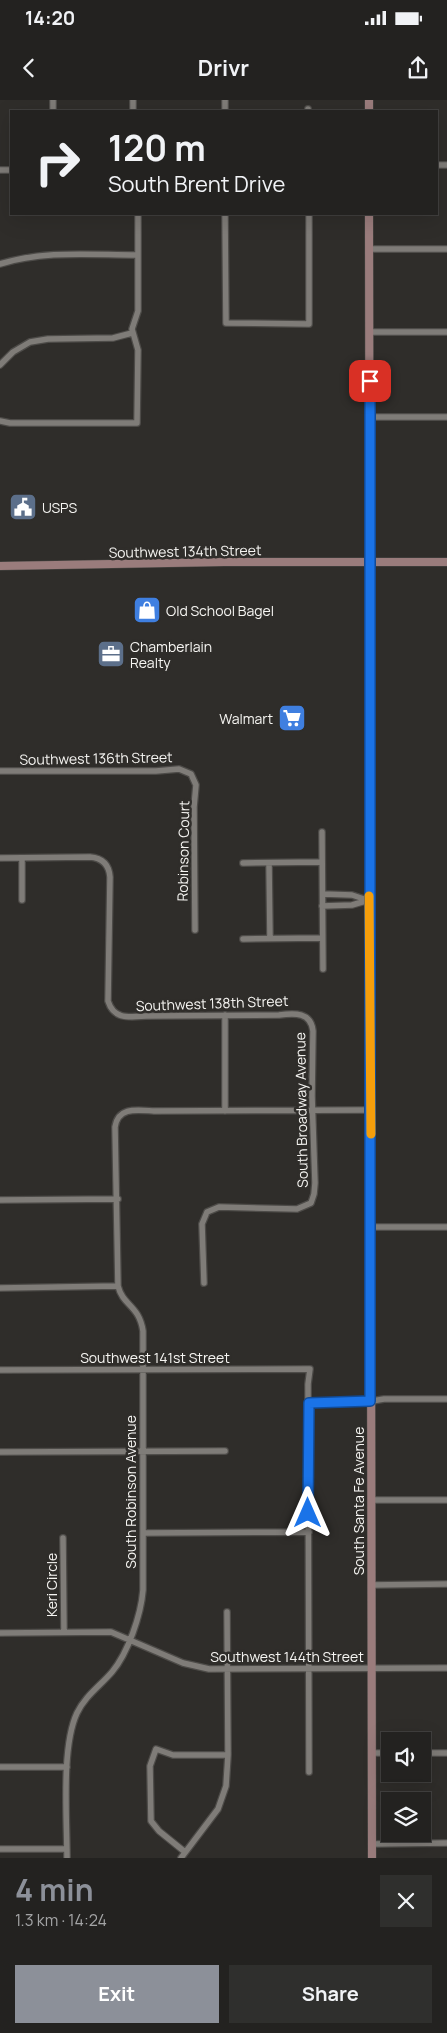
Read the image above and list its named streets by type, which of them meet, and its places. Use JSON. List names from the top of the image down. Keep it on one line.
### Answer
{"streets":{"main road":["Southwest 134th Street","South Santa Fe Avenue"],"street":["Southwest 136th Street","Robinson Court","Southwest 138th Street","South Broadway Avenue","Southwest 141st Street","South Robinson Avenue","Keri Circle","Southwest 144th Street"]},"crossings":[["Southwest 134th Street","South Santa Fe Avenue"],["Southwest 136th Street","Robinson Court"],["Southwest 138th Street","South Broadway Avenue"],["Southwest 141st Street","South Robinson Avenue"],["South Robinson Avenue","Southwest 144th Street"],["South Santa Fe Avenue","Southwest 144th Street"],["Keri Circle","Southwest 144th Street"]],"places":{"public building":["USPS"],"shop":["Old School Bagel"],"office":["Chamberlain Realty"],"supermarket":["Walmart"]},"page":{"status":"14:20","header":"Drivr","turn":["120 m","South Brent Drive"],"heading":["4 min","1.3 km · 14:24"],"buttons":["Exit","Share"]}}
